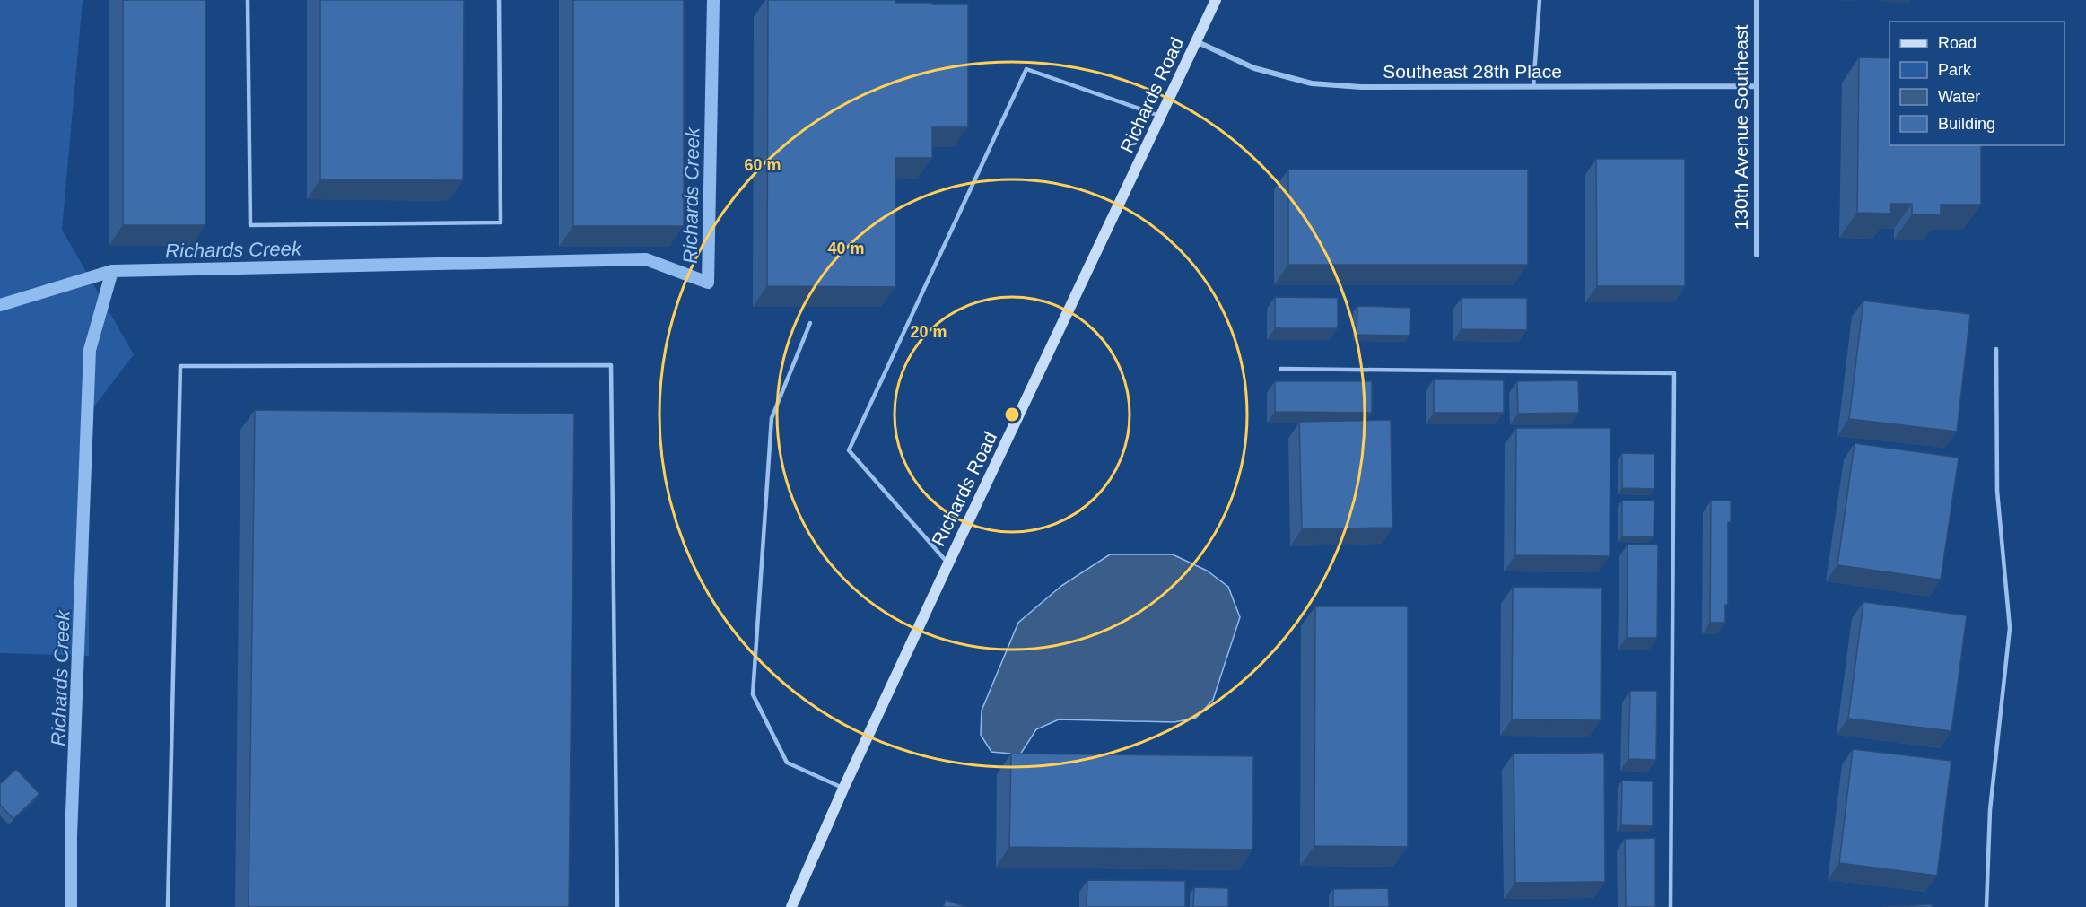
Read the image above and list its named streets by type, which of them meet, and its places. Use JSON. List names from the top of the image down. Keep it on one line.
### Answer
{"streets":{"main road":["Richards Road"],"street":["Southeast 28th Place","130th Avenue Southeast"]},"crossings":[["Southeast 28th Place","Richards Road"],["Southeast 28th Place","130th Avenue Southeast"]],"water":["Richards Creek"],"legend":["Road","Park","Water","Building"],"rings":["60 m","40 m","20 m"]}
